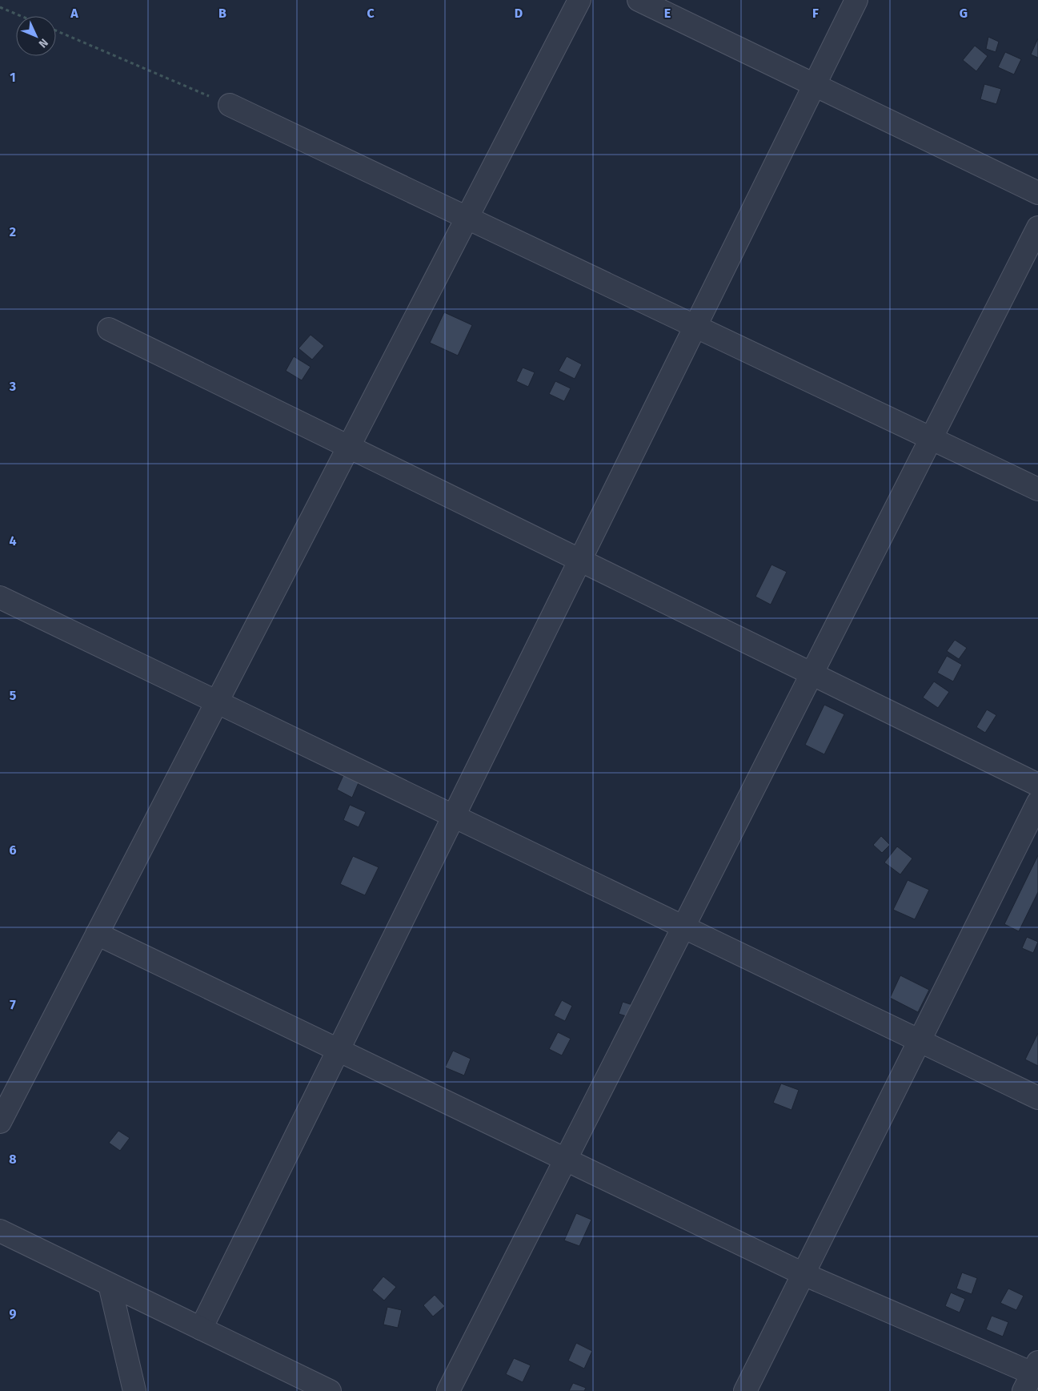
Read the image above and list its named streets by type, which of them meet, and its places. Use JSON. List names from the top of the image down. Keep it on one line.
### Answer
{"north":"bottom right","grid":{"columns":["A","B","C","D","E","F","G"],"rows":["1","2","3","4","5","6","7","8","9"]}}
